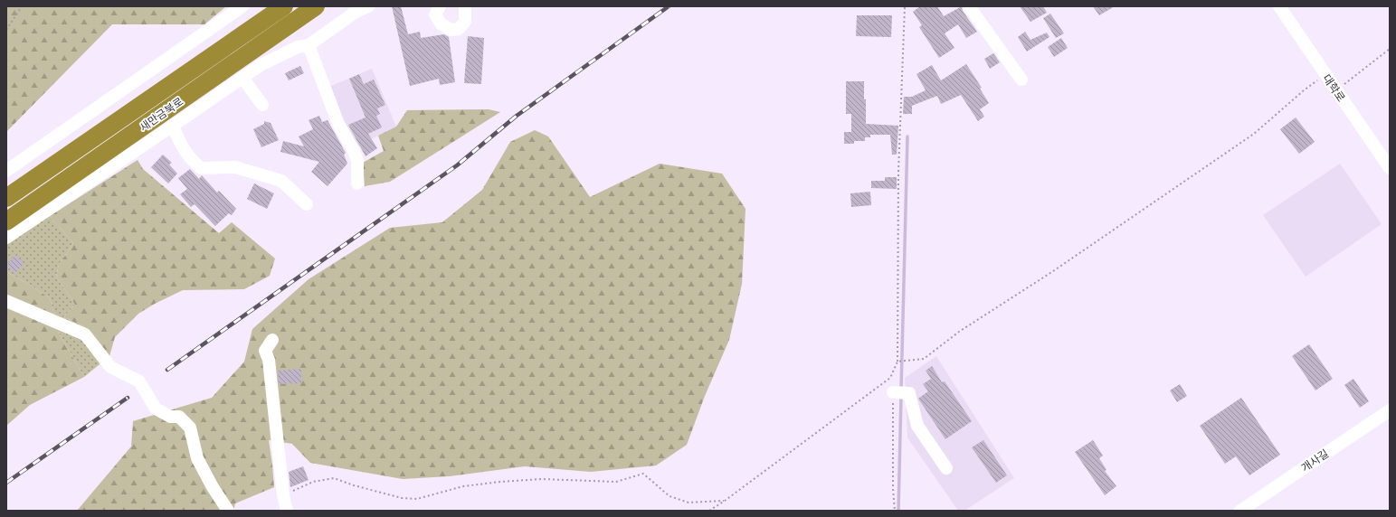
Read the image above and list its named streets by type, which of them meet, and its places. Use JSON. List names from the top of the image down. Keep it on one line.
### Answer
{"streets":{"highway":["새만금북로"],"street":["대학로","개사길"]}}
